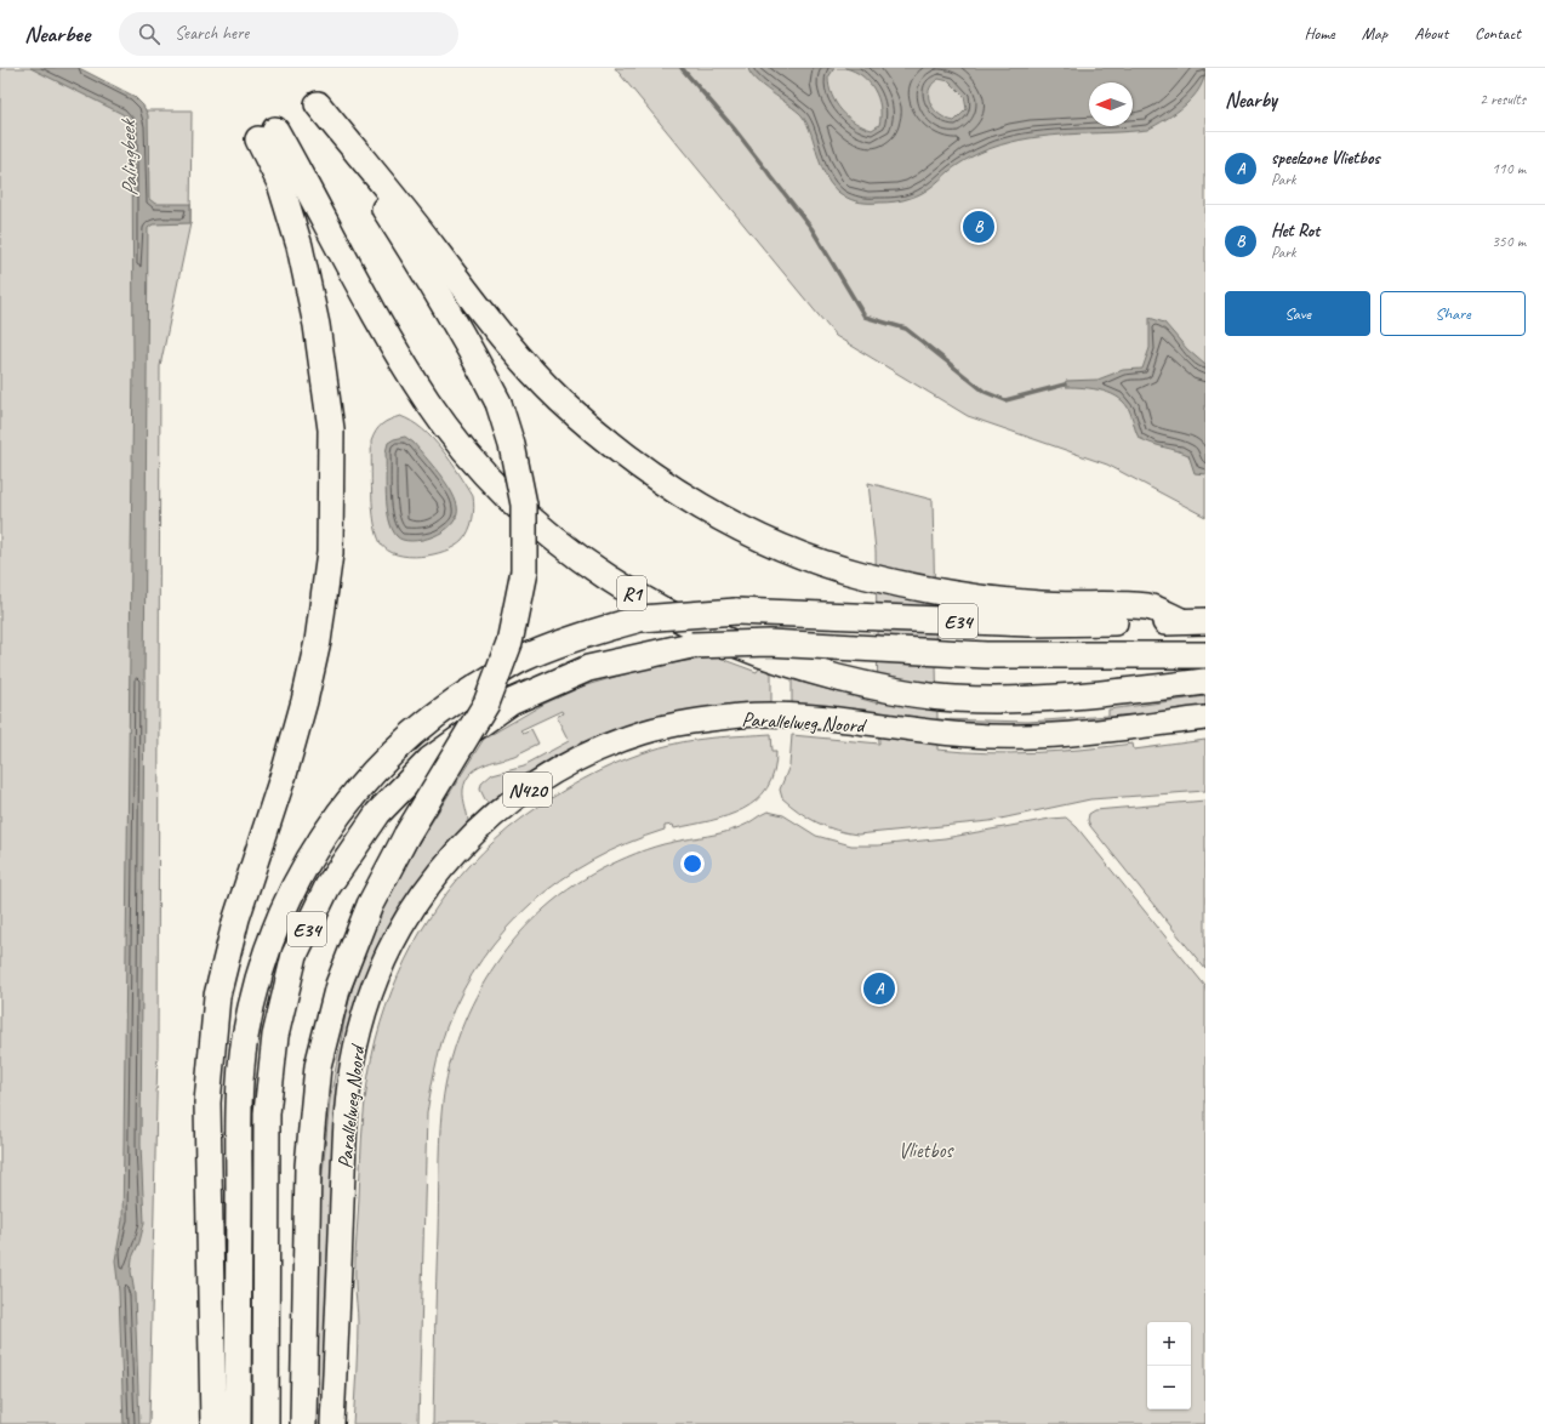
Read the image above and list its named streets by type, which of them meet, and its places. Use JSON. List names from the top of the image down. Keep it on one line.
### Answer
{"streets":{"highway":["R1","E34","Parallelweg Noord","N420"]},"water":["Palingbeek"],"parks":["Vlietbos"],"north":"left","page":{"header":"Nearbee","search":"Search here","nav":["Home","Map","About","Contact"],"heading":["Nearby","2 results"],"list":[{"mark":"A","name":"speelzone Vlietbos","note":"Park","value":"110 m"},{"mark":"B","name":"Het Rot","note":"Park","value":"350 m"}],"pins":["B","A"],"buttons":["Save","Share"],"map_buttons":["+","−"]}}
